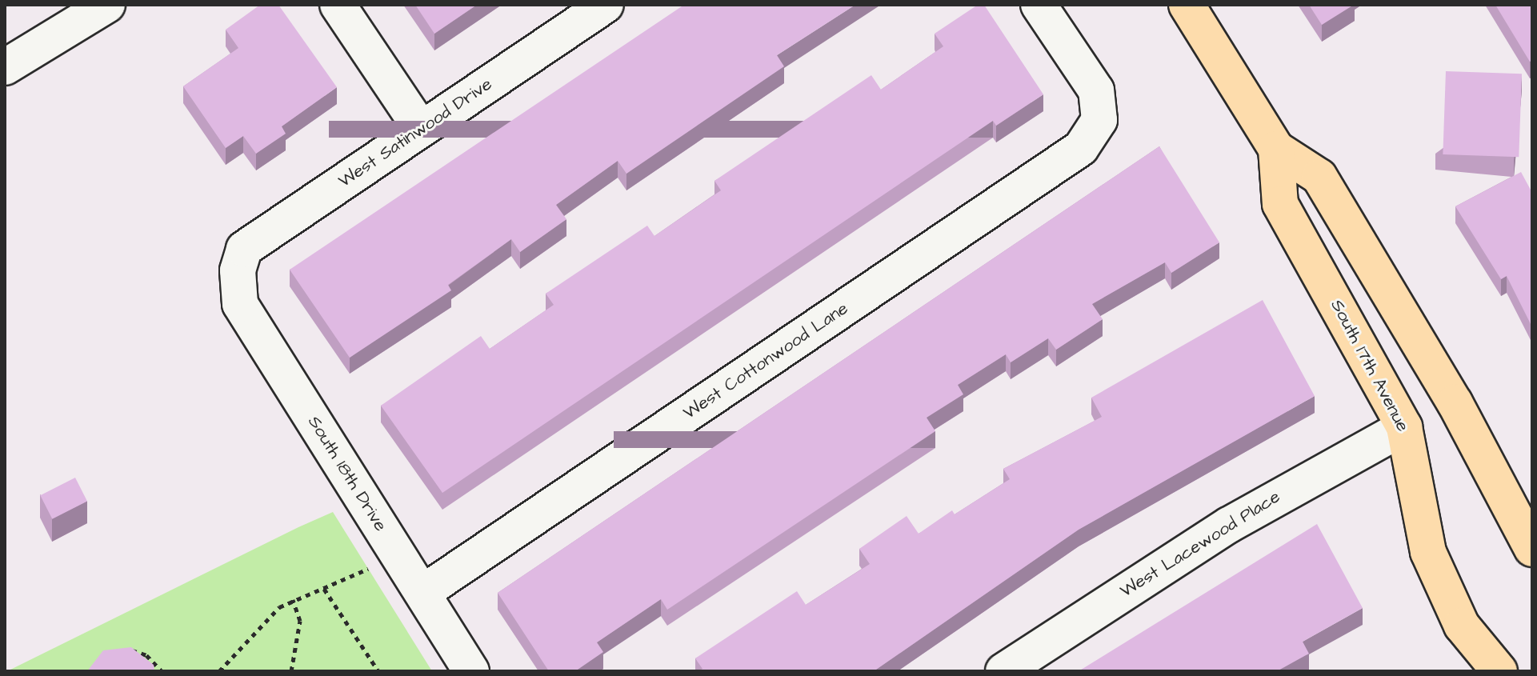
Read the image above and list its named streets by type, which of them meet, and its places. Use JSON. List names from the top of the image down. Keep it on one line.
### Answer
{"streets":{"main road":["South 17th Avenue"],"street":["West Satinwood Drive","West Cottonwood Lane","South 18th Drive","West Lacewood Place"]},"crossings":[["West Satinwood Drive","South 18th Drive"],["West Cottonwood Lane","South 18th Drive"],["South 17th Avenue","West Lacewood Place"]]}
